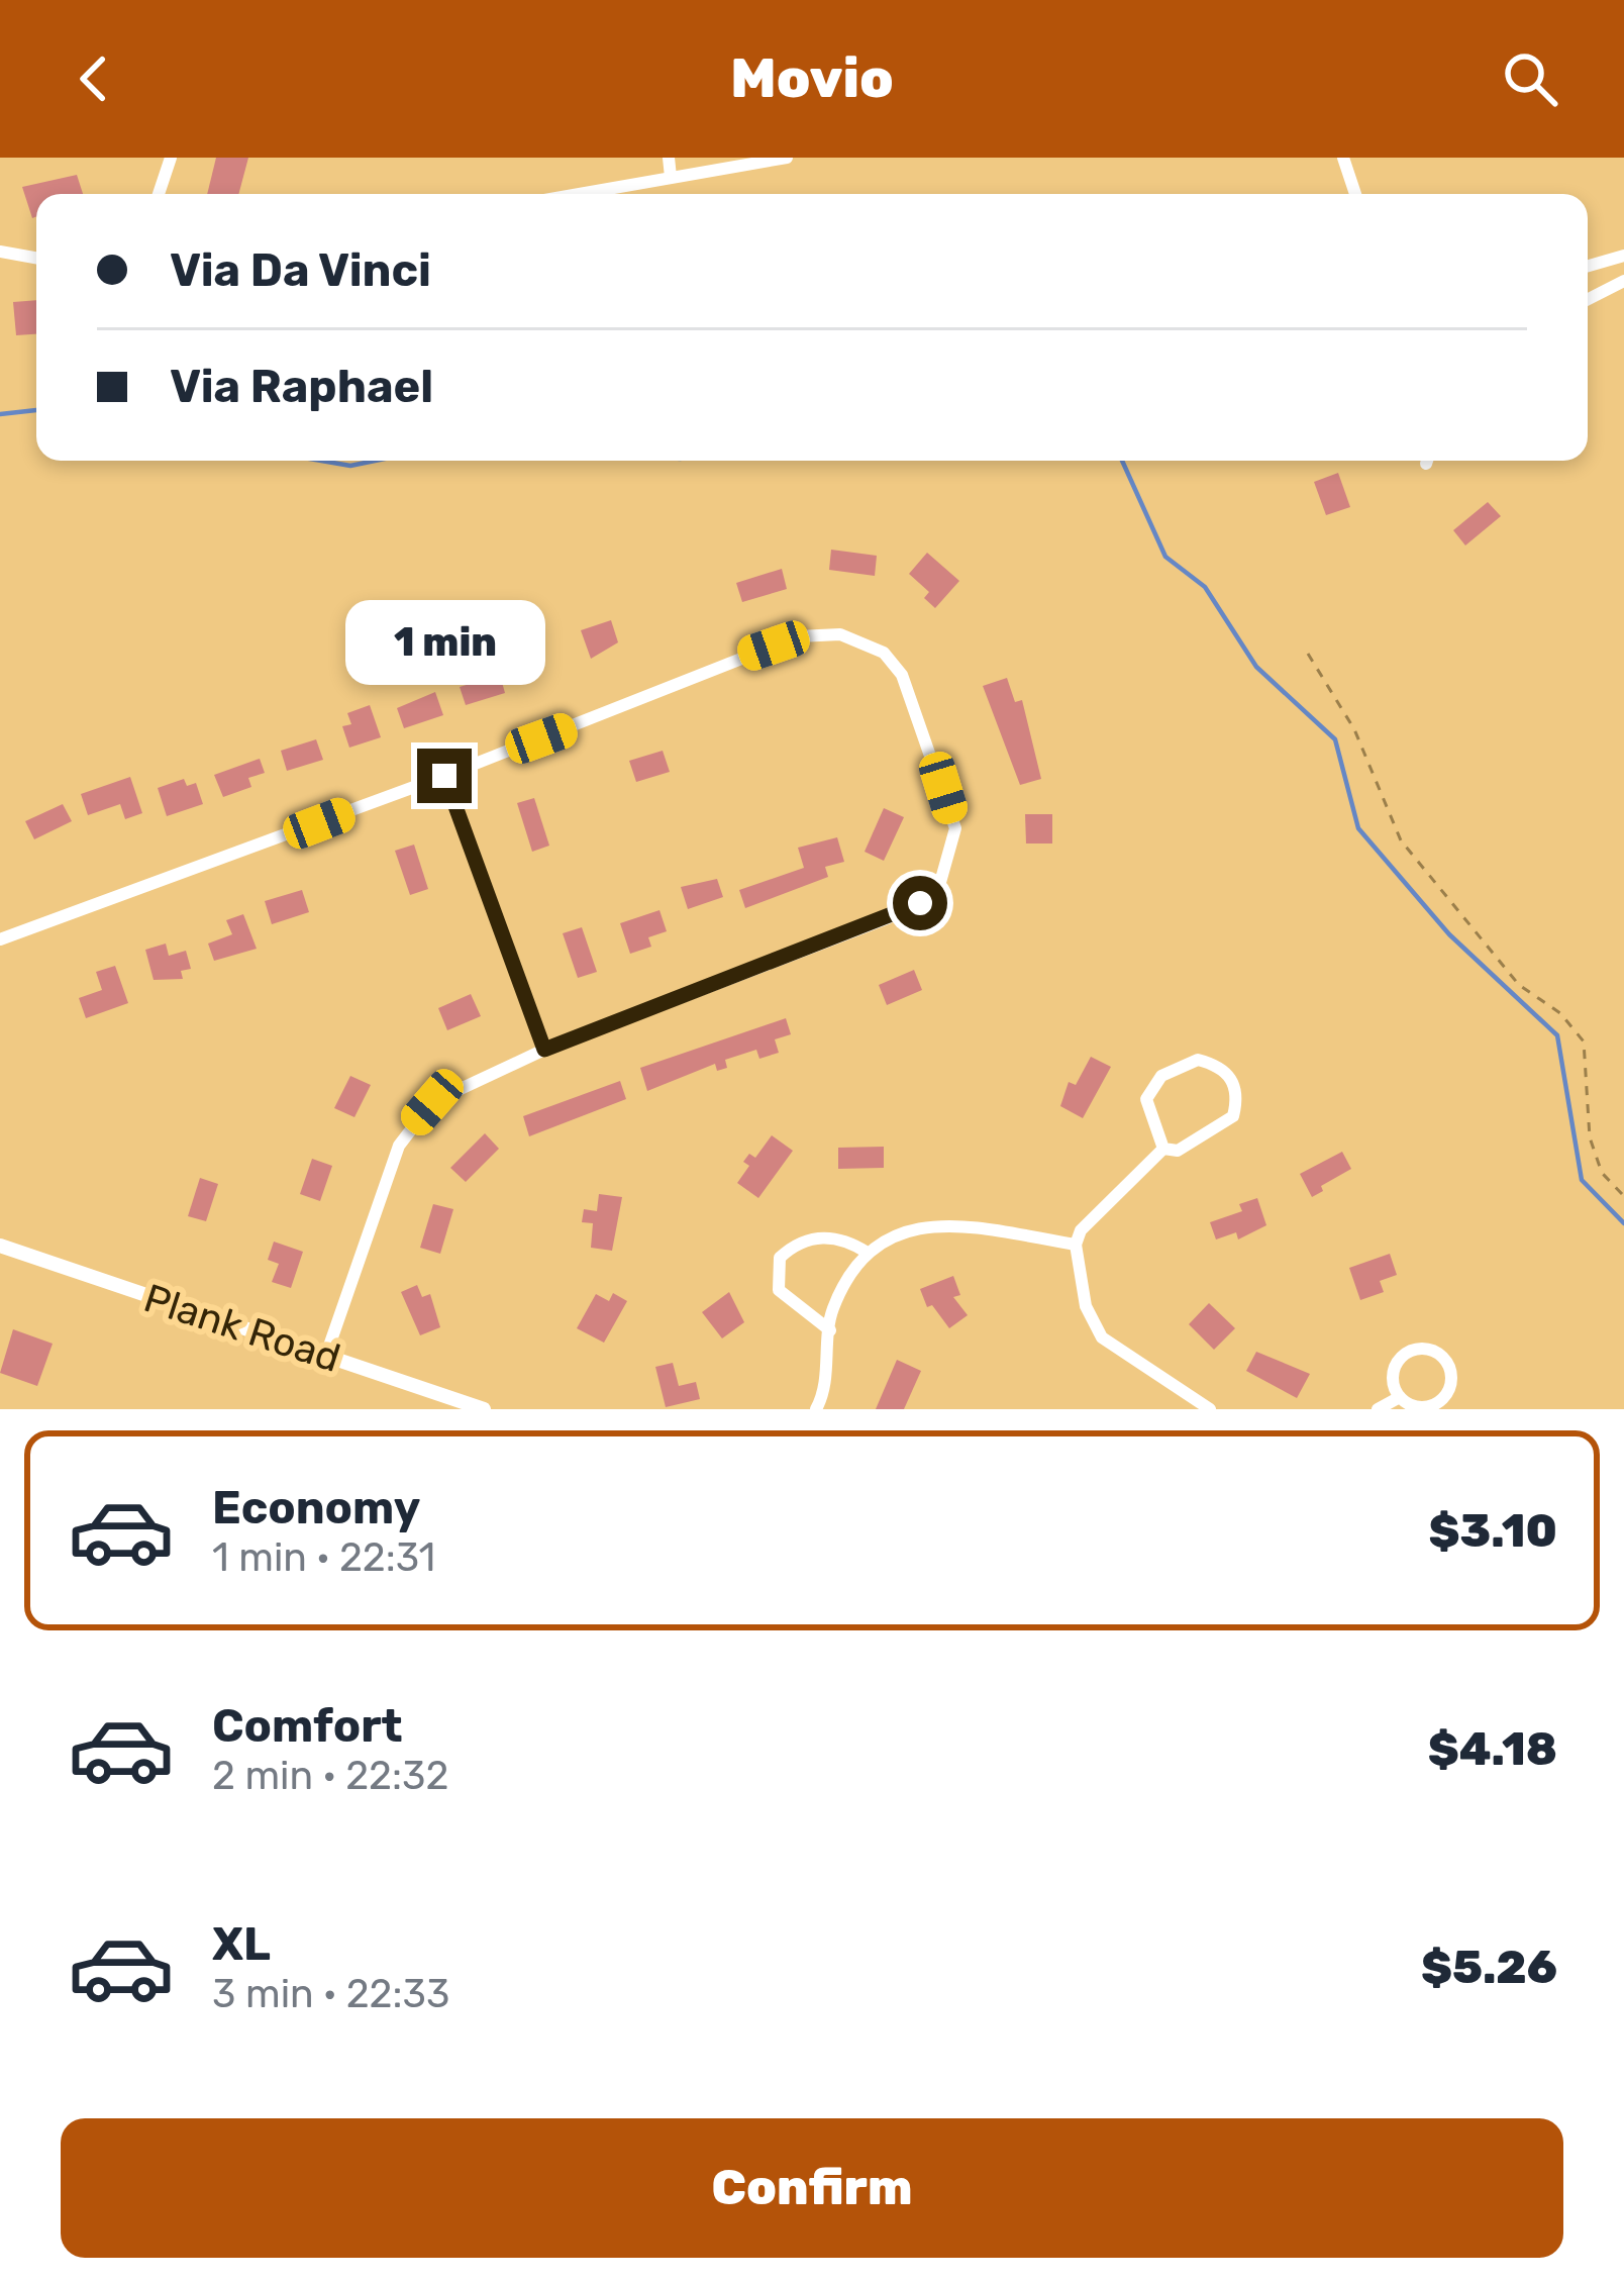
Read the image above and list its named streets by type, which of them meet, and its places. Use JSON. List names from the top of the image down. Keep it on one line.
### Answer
{"streets":{"street":["Plank Road"]},"page":{"header":"Movio","banner":["Via Da Vinci","Via Raphael"],"bubble":"1 min","list":[{"name":"Economy","note":"1 min · 22:31","value":"$3.10"},{"name":"Comfort","note":"2 min · 22:32","value":"$4.18"},{"name":"XL","note":"3 min · 22:33","value":"$5.26"}],"buttons":"Confirm"}}
